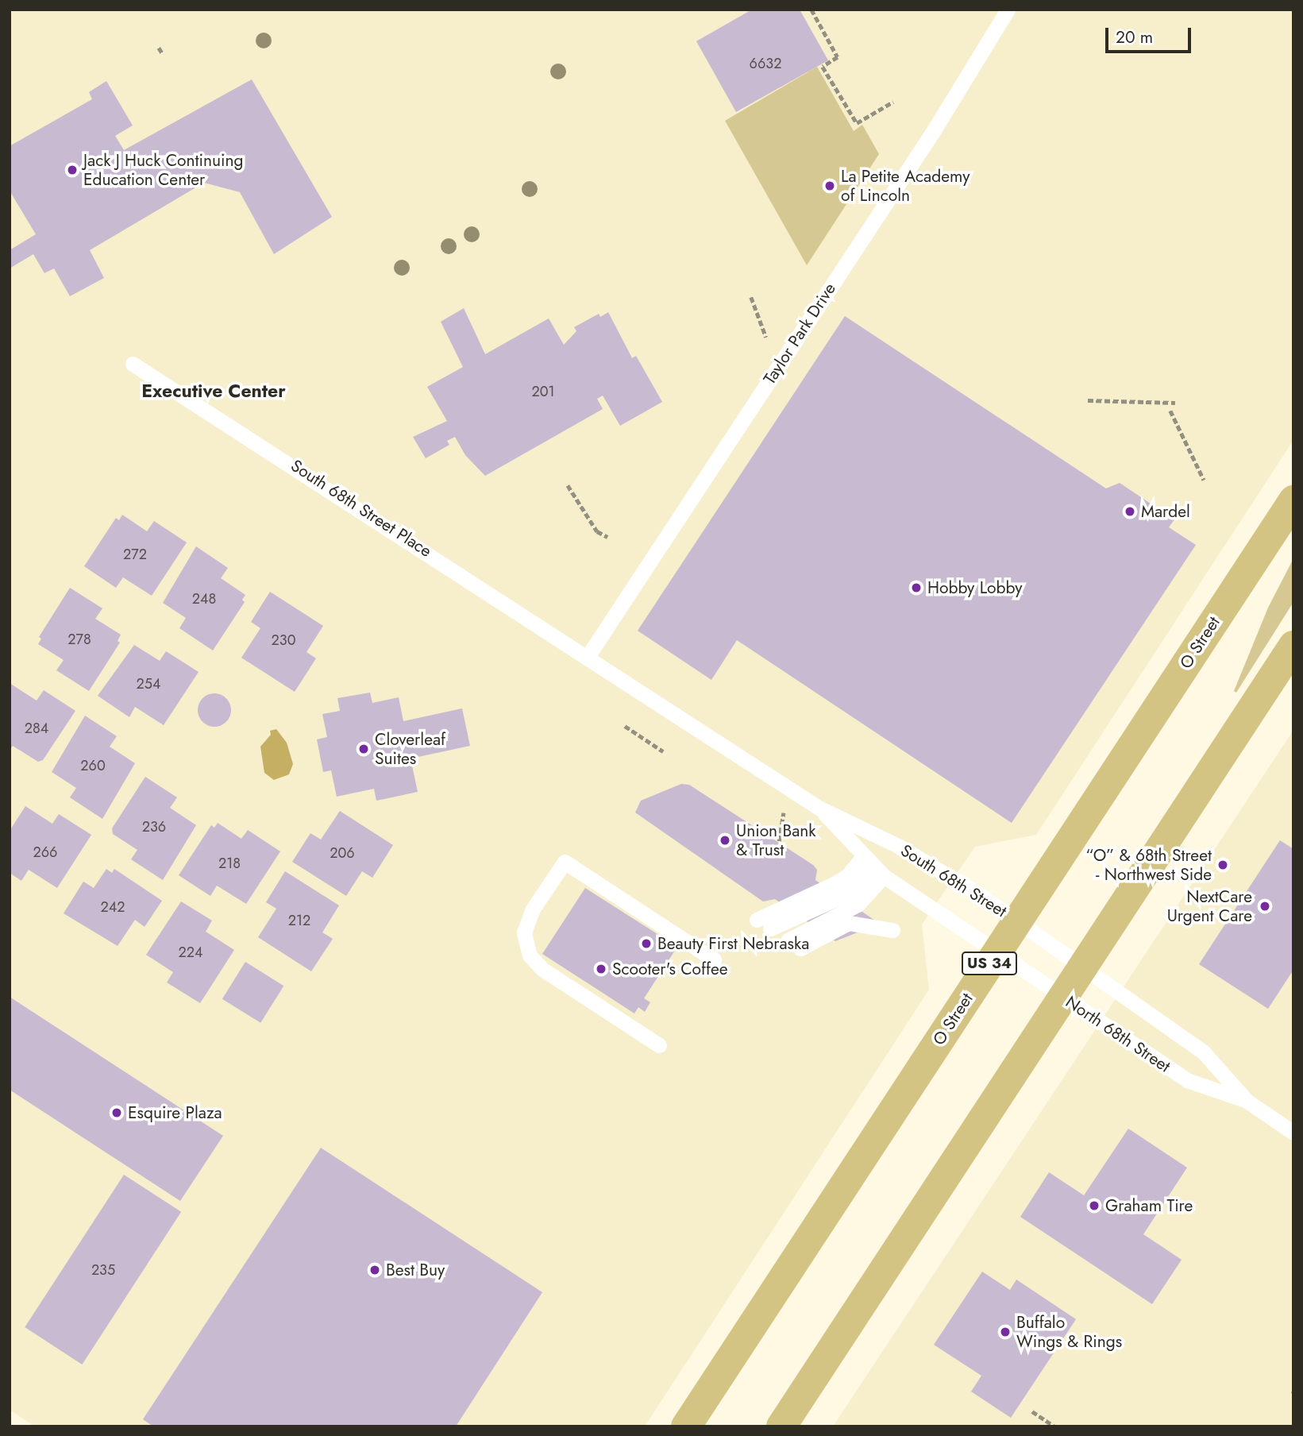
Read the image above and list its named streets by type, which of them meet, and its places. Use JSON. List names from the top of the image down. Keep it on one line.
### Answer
{"streets":{"main road":["O Street","US 34"],"lane":["Taylor Park Drive","South 68th Street Place","South 68th Street","North 68th Street"]},"crossings":[["Taylor Park Drive","South 68th Street Place"],["Taylor Park Drive","South 68th Street"],["South 68th Street Place","South 68th Street"],["O Street","South 68th Street"],["O Street","North 68th Street"],["South 68th Street","North 68th Street"]],"districts":["Executive Center"],"places":["Jack J Huck Continuing Education Center","La Petite Academy of Lincoln","Mardel","Hobby Lobby","Cloverleaf Suites","Union Bank & Trust","“O” & 68th Street - Northwest Side","NextCare Urgent Care","Beauty First Nebraska","Scooter's Coffee","Esquire Plaza","Graham Tire","Best Buy","Buffalo Wings & Rings"],"house_numbers":["6632","201","272","248","278","230","254","284","260","236","266","206","218","242","212","224","235"],"scale_bar":"20 m"}
